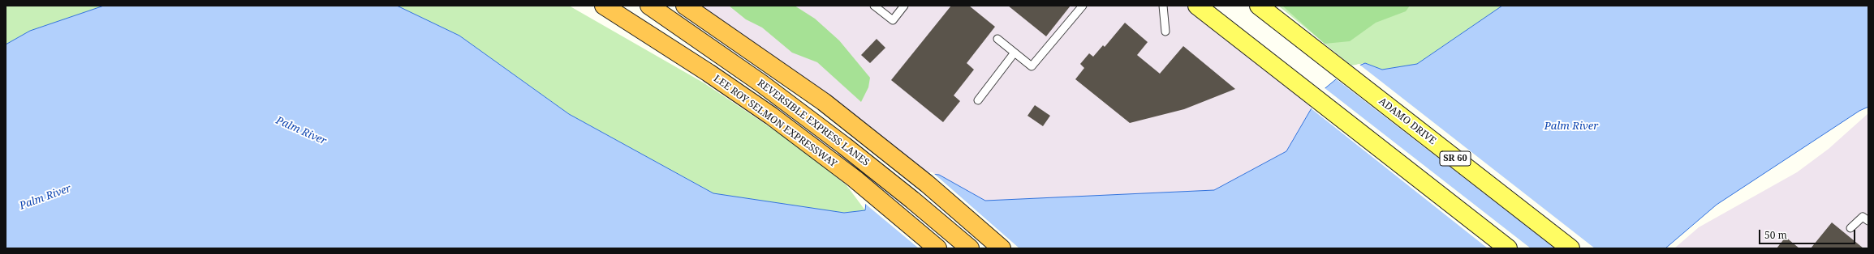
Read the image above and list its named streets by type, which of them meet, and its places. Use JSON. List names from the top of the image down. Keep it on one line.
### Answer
{"streets":{"highway":["LEE ROY SELMON EXPRESSWAY","REVERSIBLE EXPRESS LANES"],"main road":["ADAMO DRIVE","SR 60"]},"water":["Palm River"],"scale_bar":"50 m"}
